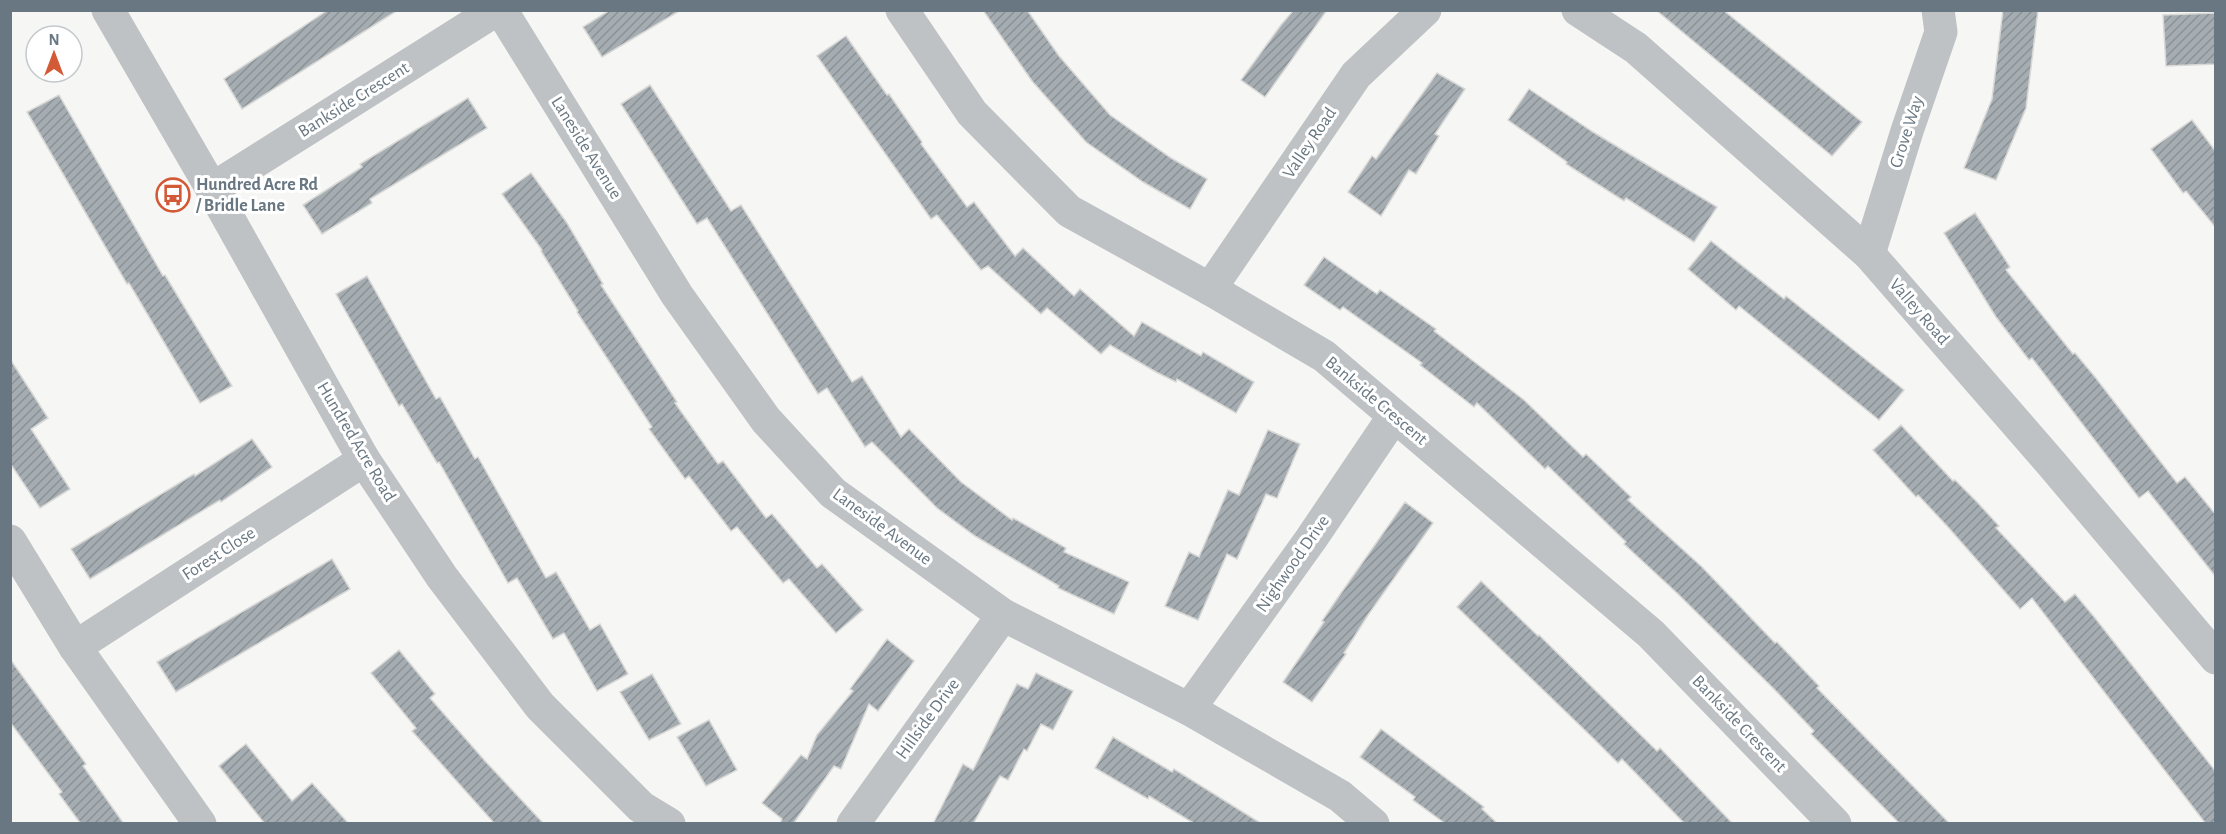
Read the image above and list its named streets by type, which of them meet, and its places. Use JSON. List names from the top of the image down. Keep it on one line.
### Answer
{"streets":{"street":["Bankside Crescent","Grove Way","Valley Road","Laneside Avenue","Hundred Acre Road","Forest Close","Nighwood Drive","Hillside Drive"]},"crossings":[["Bankside Crescent","Valley Road"],["Bankside Crescent","Hundred Acre Road"],["Bankside Crescent","Nighwood Drive"],["Grove Way","Valley Road"],["Laneside Avenue","Nighwood Drive"],["Laneside Avenue","Hillside Drive"],["Hundred Acre Road","Forest Close"]],"places":{"bus stop":["Hundred Acre Rd / Bridle Lane"]},"north":"top"}
